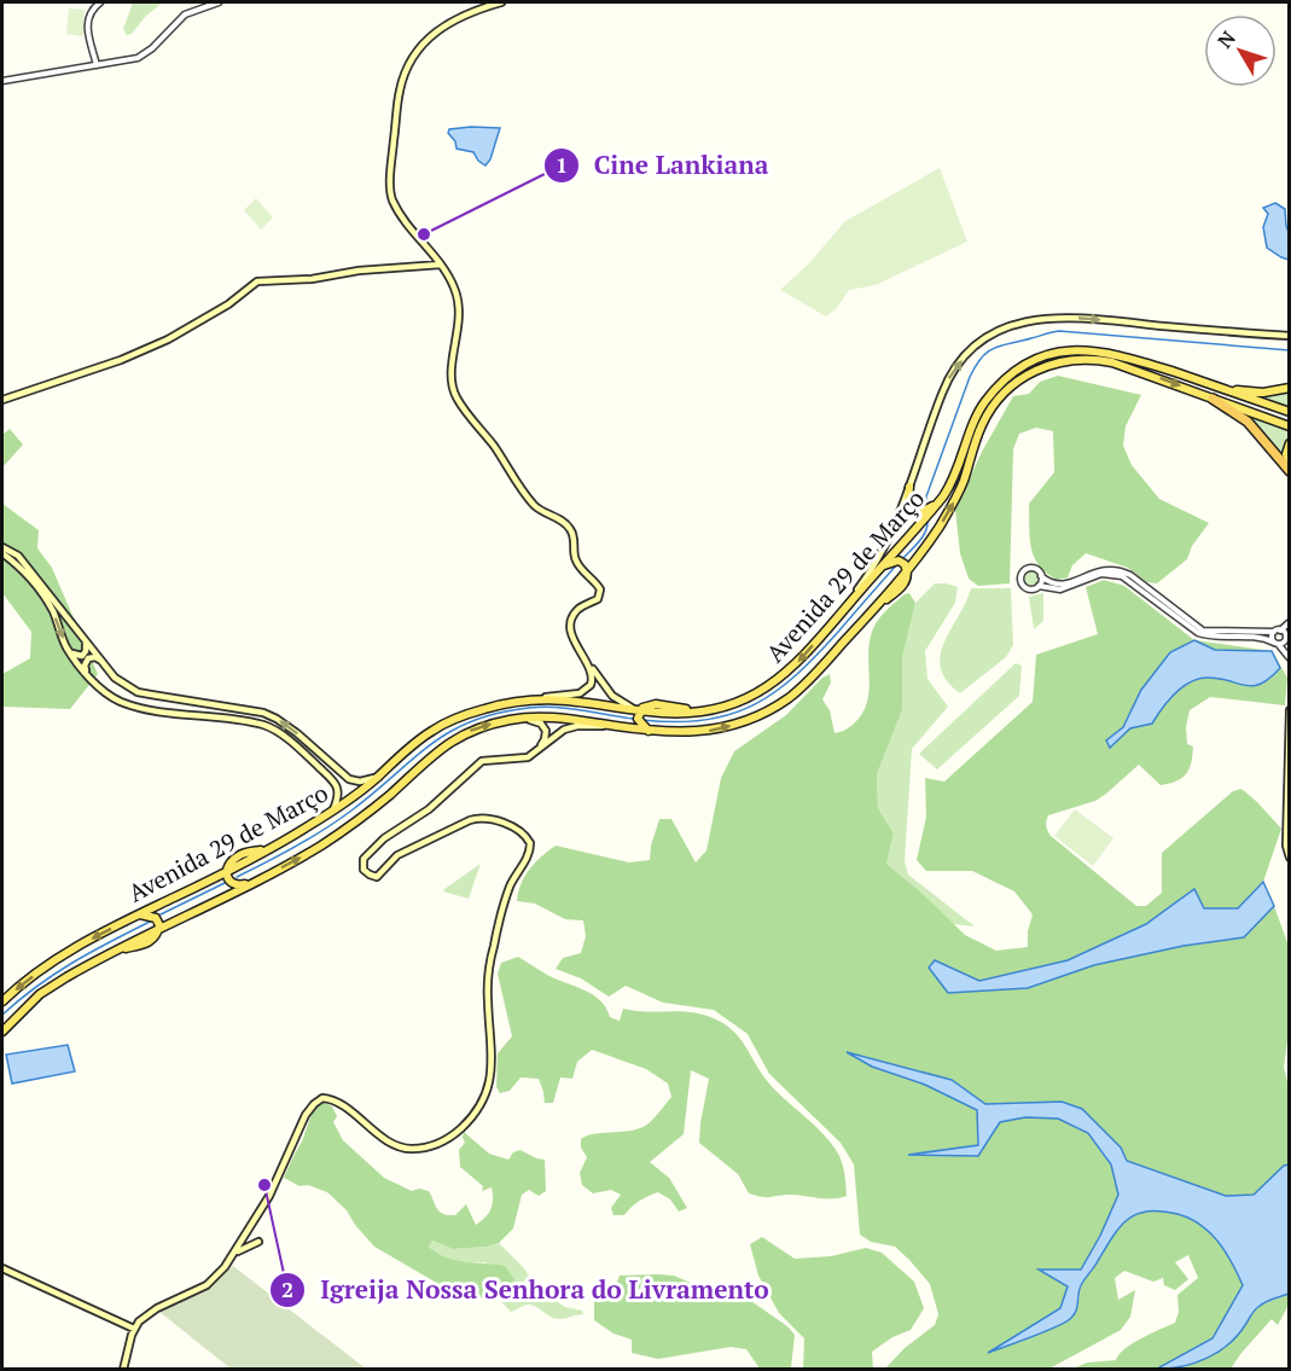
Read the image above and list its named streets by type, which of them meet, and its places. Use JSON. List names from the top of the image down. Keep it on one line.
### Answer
{"streets":{"main road":["Avenida 29 de Março"]},"places":["Cine Lankiana","Igreija Nossa Senhora do Livramento"],"north":"top left"}
